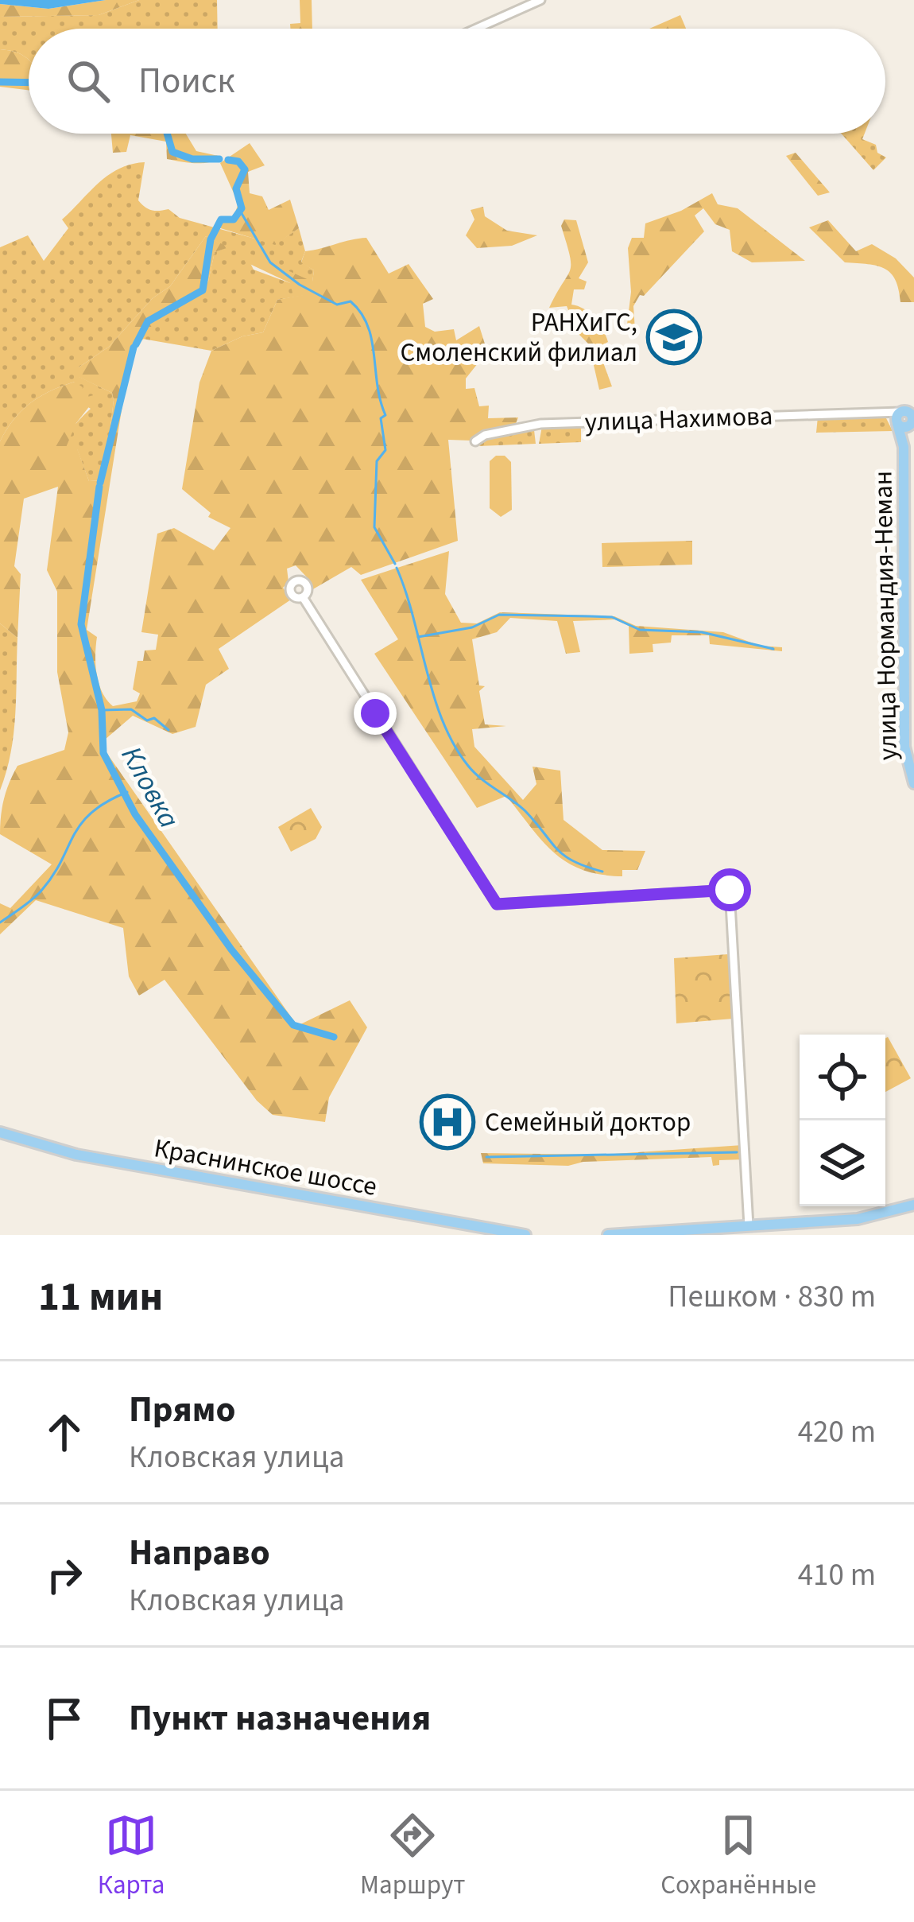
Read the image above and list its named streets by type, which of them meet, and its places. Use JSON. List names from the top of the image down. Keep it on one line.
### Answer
{"streets":{"main road":["улица Нормандия-Неман","Краснинское шоссе"],"street":["улица Нахимова"]},"crossings":[["улица Нахимова","улица Нормандия-Неман"]],"water":["Кловка"],"places":{"school or university":["РАНХиГС, Смоленский филиал"],"hospital":["Семейный доктор"]},"page":{"search":"Поиск","heading":["11 мин","Пешком · 830 m"],"list":[["Прямо","Кловская улица","420 m"],["Направо","Кловская улица","410 m"],"Пункт назначения"],"nav":["Карта","Маршрут","Сохранённые"]}}
